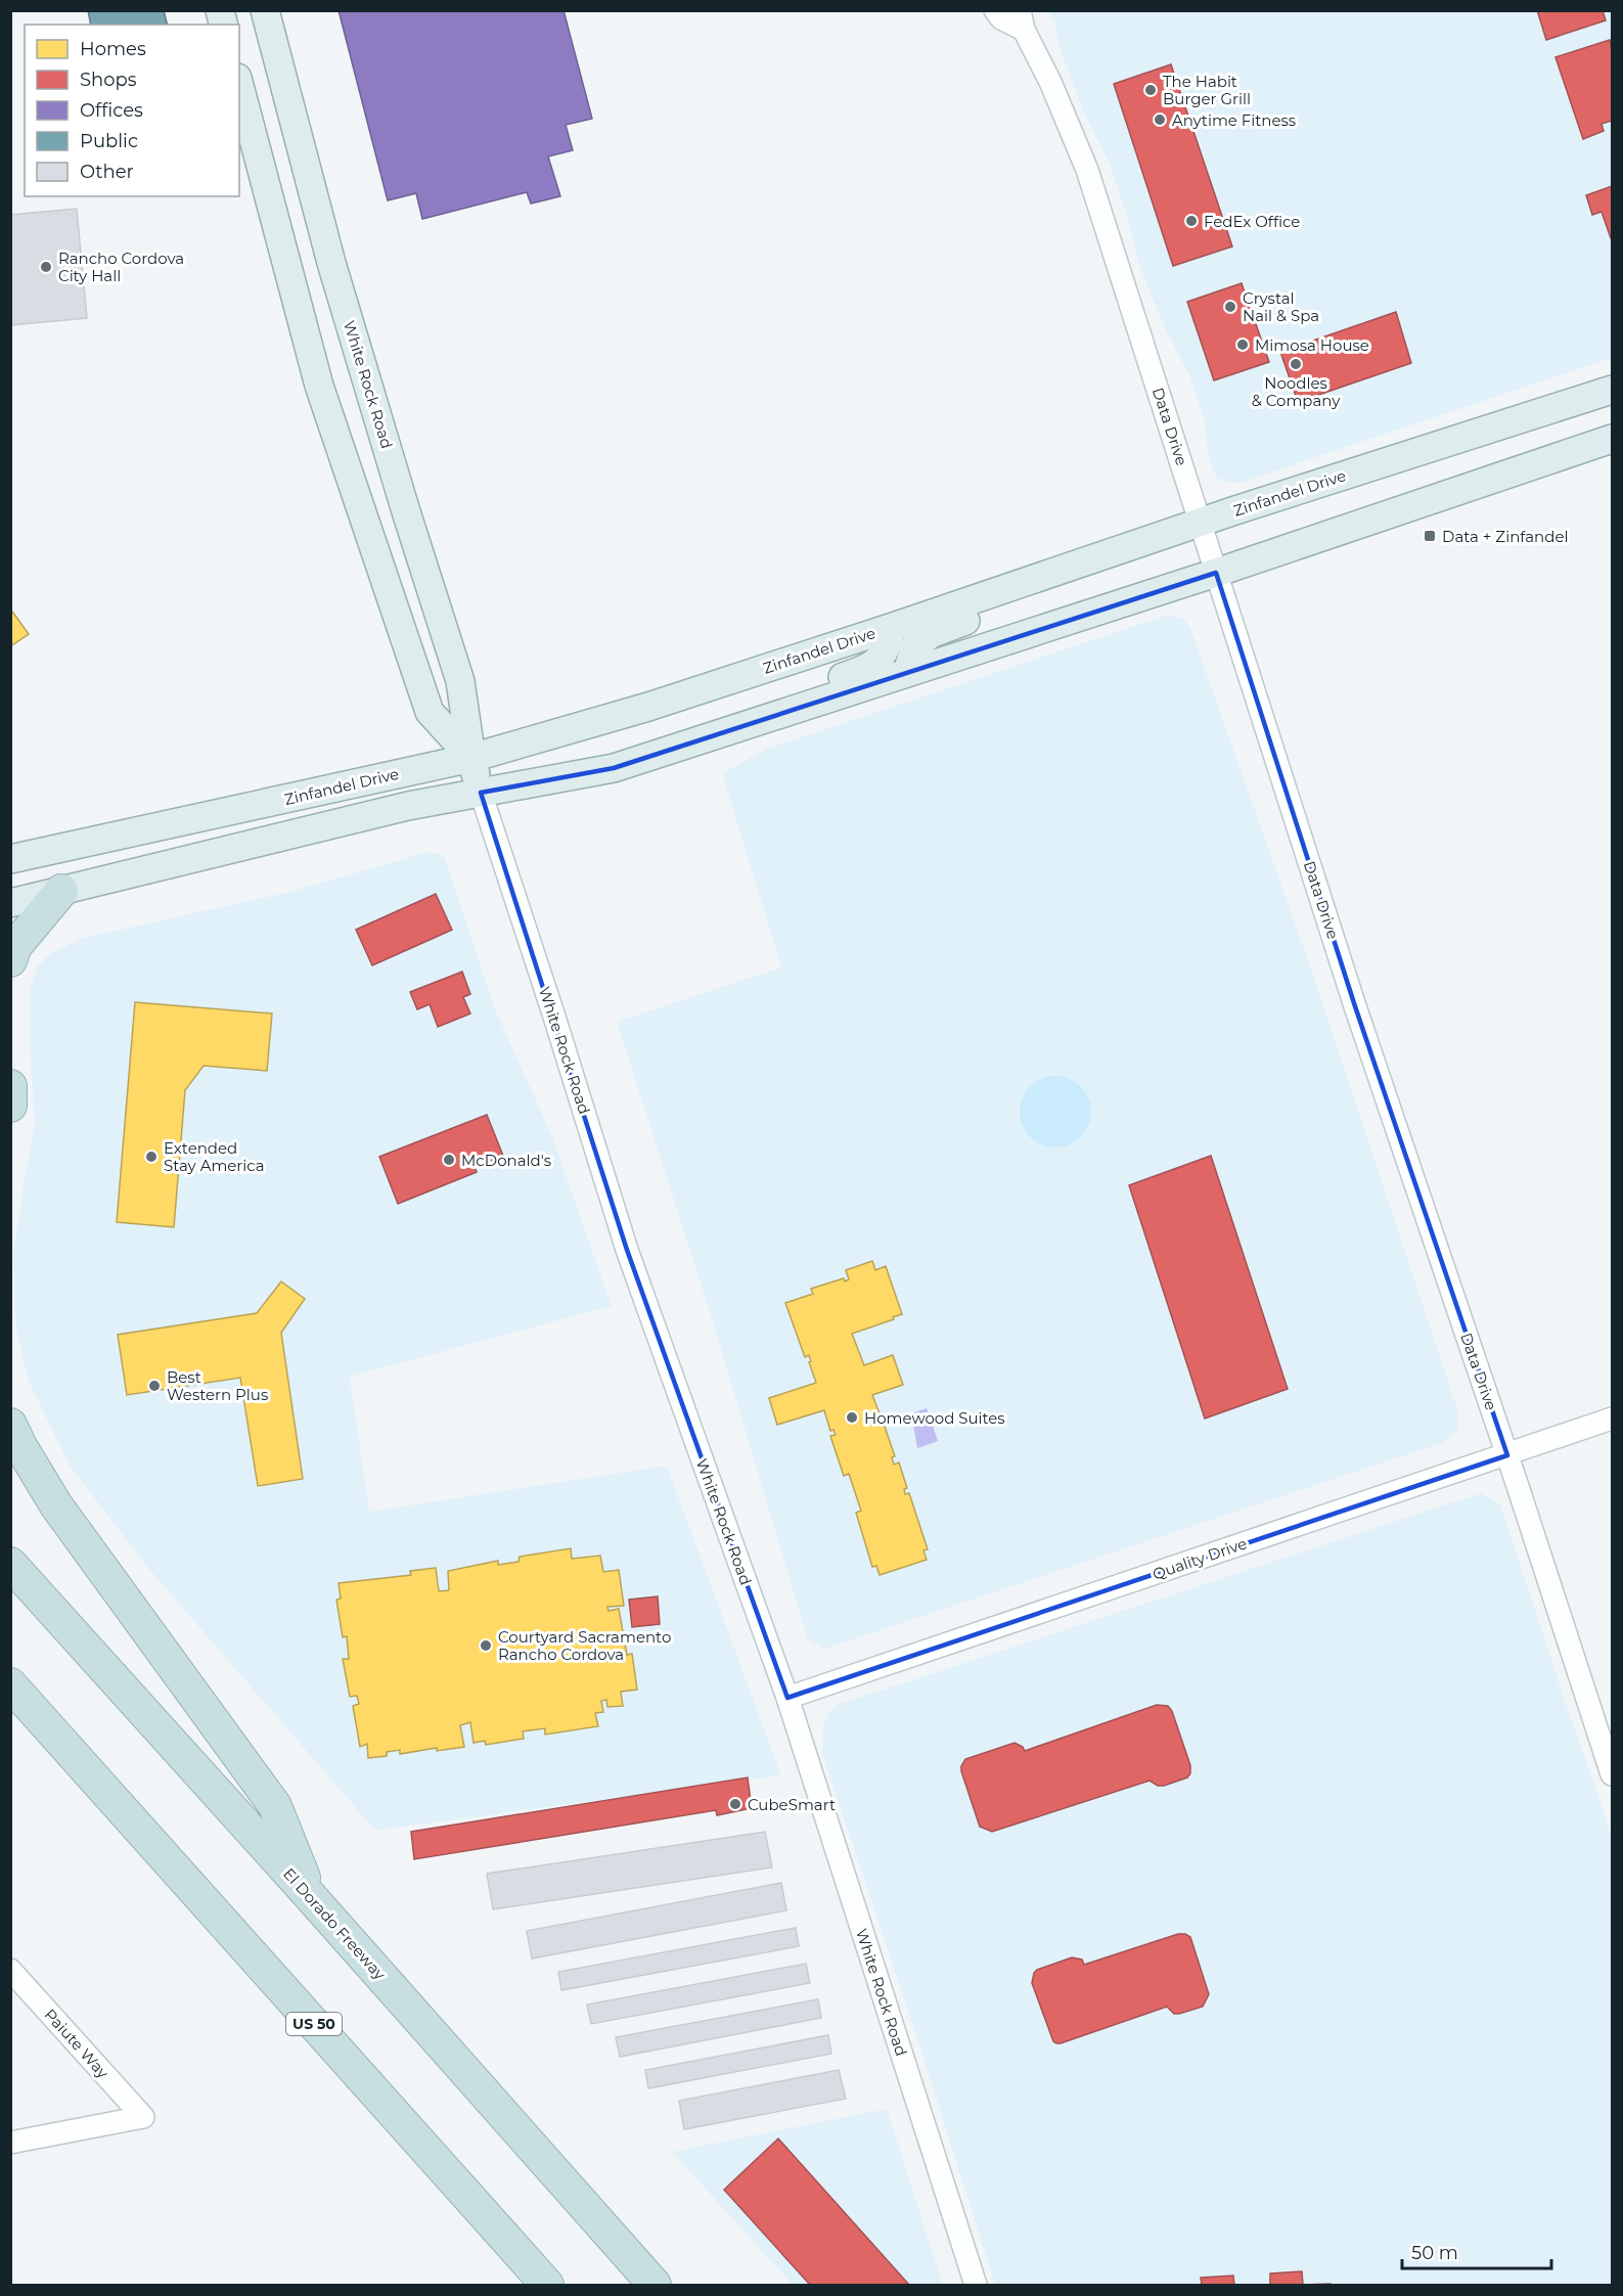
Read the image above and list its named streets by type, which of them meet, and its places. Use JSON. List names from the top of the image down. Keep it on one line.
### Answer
{"streets":{"highway":["El Dorado Freeway","US 50"],"main road":["White Rock Road","Zinfandel Drive"],"street":["Data Drive","Quality Drive","Paiute Way"]},"crossings":[["White Rock Road","Zinfandel Drive"],["White Rock Road","Quality Drive"],["Data Drive","Zinfandel Drive"],["Data Drive","Quality Drive"]],"places":{"other":["The Habit Burger Grill","Anytime Fitness","FedEx Office","Rancho Cordova City Hall","Crystal Nail & Spa","Mimosa House","Noodles & Company","Extended Stay America","McDonald's","Best Western Plus","Homewood Suites","Courtyard Sacramento Rancho Cordova","CubeSmart"],"transit":["Data + Zinfandel"]},"legend":["Homes","Shops","Offices","Public","Other"],"scale_bar":"50 m"}
